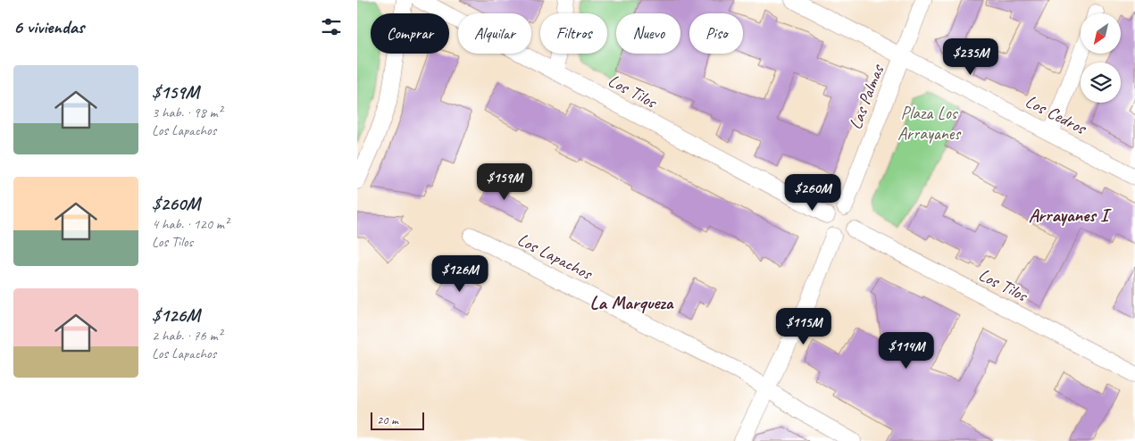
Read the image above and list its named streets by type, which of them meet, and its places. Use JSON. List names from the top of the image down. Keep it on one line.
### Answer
{"streets":{"street":["Los Tilos","Las Palmas","Los Cedros","Los Lapachos"]},"crossings":[["Los Tilos","Las Palmas"],["Las Palmas","Los Cedros"]],"districts":["Arrayanes I","La Marqueza"],"parks":["Plaza Los Arrayanes"],"scale_bar":"20 m","north":"bottom left","page":{"heading":"6 viviendas","chip":["Comprar","Alquilar","Filtros","Nuevo","Piso"],"price":["$235M","$159M","$260M","$126M","$115M","$114M"],"list":[{"name":"$159M","note":"3 hab. · 98 m² · Los Lapachos"},{"name":"$260M","note":"4 hab. · 120 m² · Los Tilos"},{"name":"$126M","note":"2 hab. · 76 m² · Los Lapachos"}],"scale":"20 m"}}
